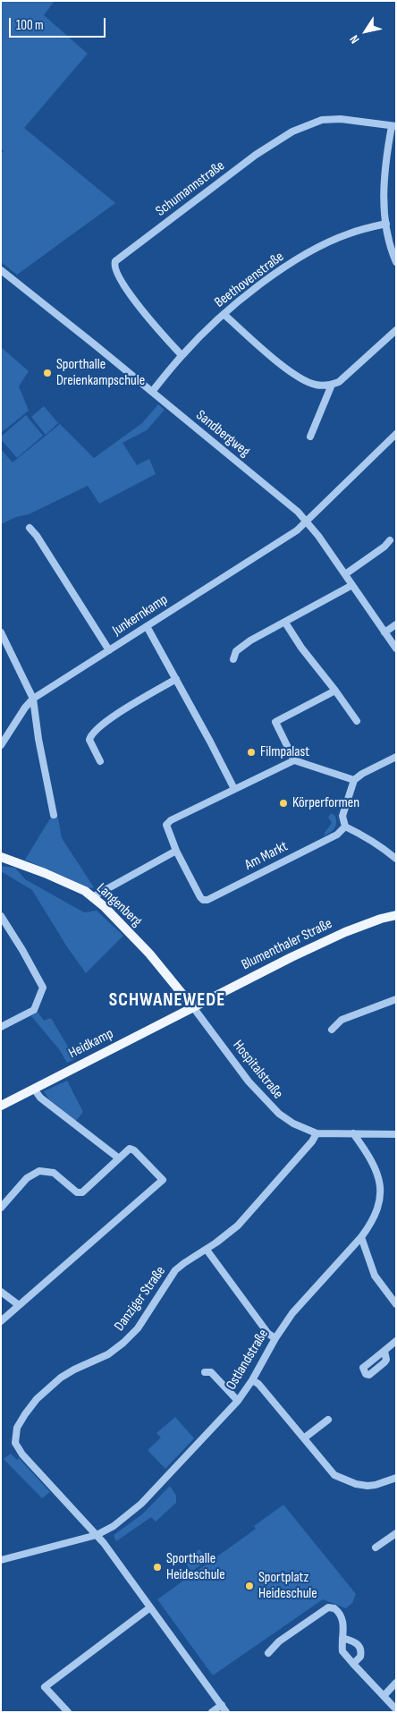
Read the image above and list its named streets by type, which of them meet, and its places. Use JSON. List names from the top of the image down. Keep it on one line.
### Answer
{"streets":{"main road":["Langenberg","Blumenthaler Straße","Heidkamp"],"street":["Schumannstraße","Beethovenstraße","Sandbergweg","Junkernkamp","Am Markt","Hospitalstraße","Danziger Straße","Ostlandstraße"]},"crossings":[["Schumannstraße","Beethovenstraße"],["Beethovenstraße","Sandbergweg"],["Sandbergweg","Junkernkamp"],["Langenberg","Blumenthaler Straße"],["Langenberg","Heidkamp"],["Langenberg","Hospitalstraße"],["Blumenthaler Straße","Heidkamp"],["Blumenthaler Straße","Hospitalstraße"],["Heidkamp","Hospitalstraße"],["Hospitalstraße","Danziger Straße"],["Hospitalstraße","Ostlandstraße"],["Danziger Straße","Ostlandstraße"]],"districts":["SCHWANEWEDE"],"places":["Sporthalle Dreienkampschule","Filmpalast","Körperformen","Sporthalle Heideschule","Sportplatz Heideschule"],"scale_bar":"100 m","north":"bottom left"}
